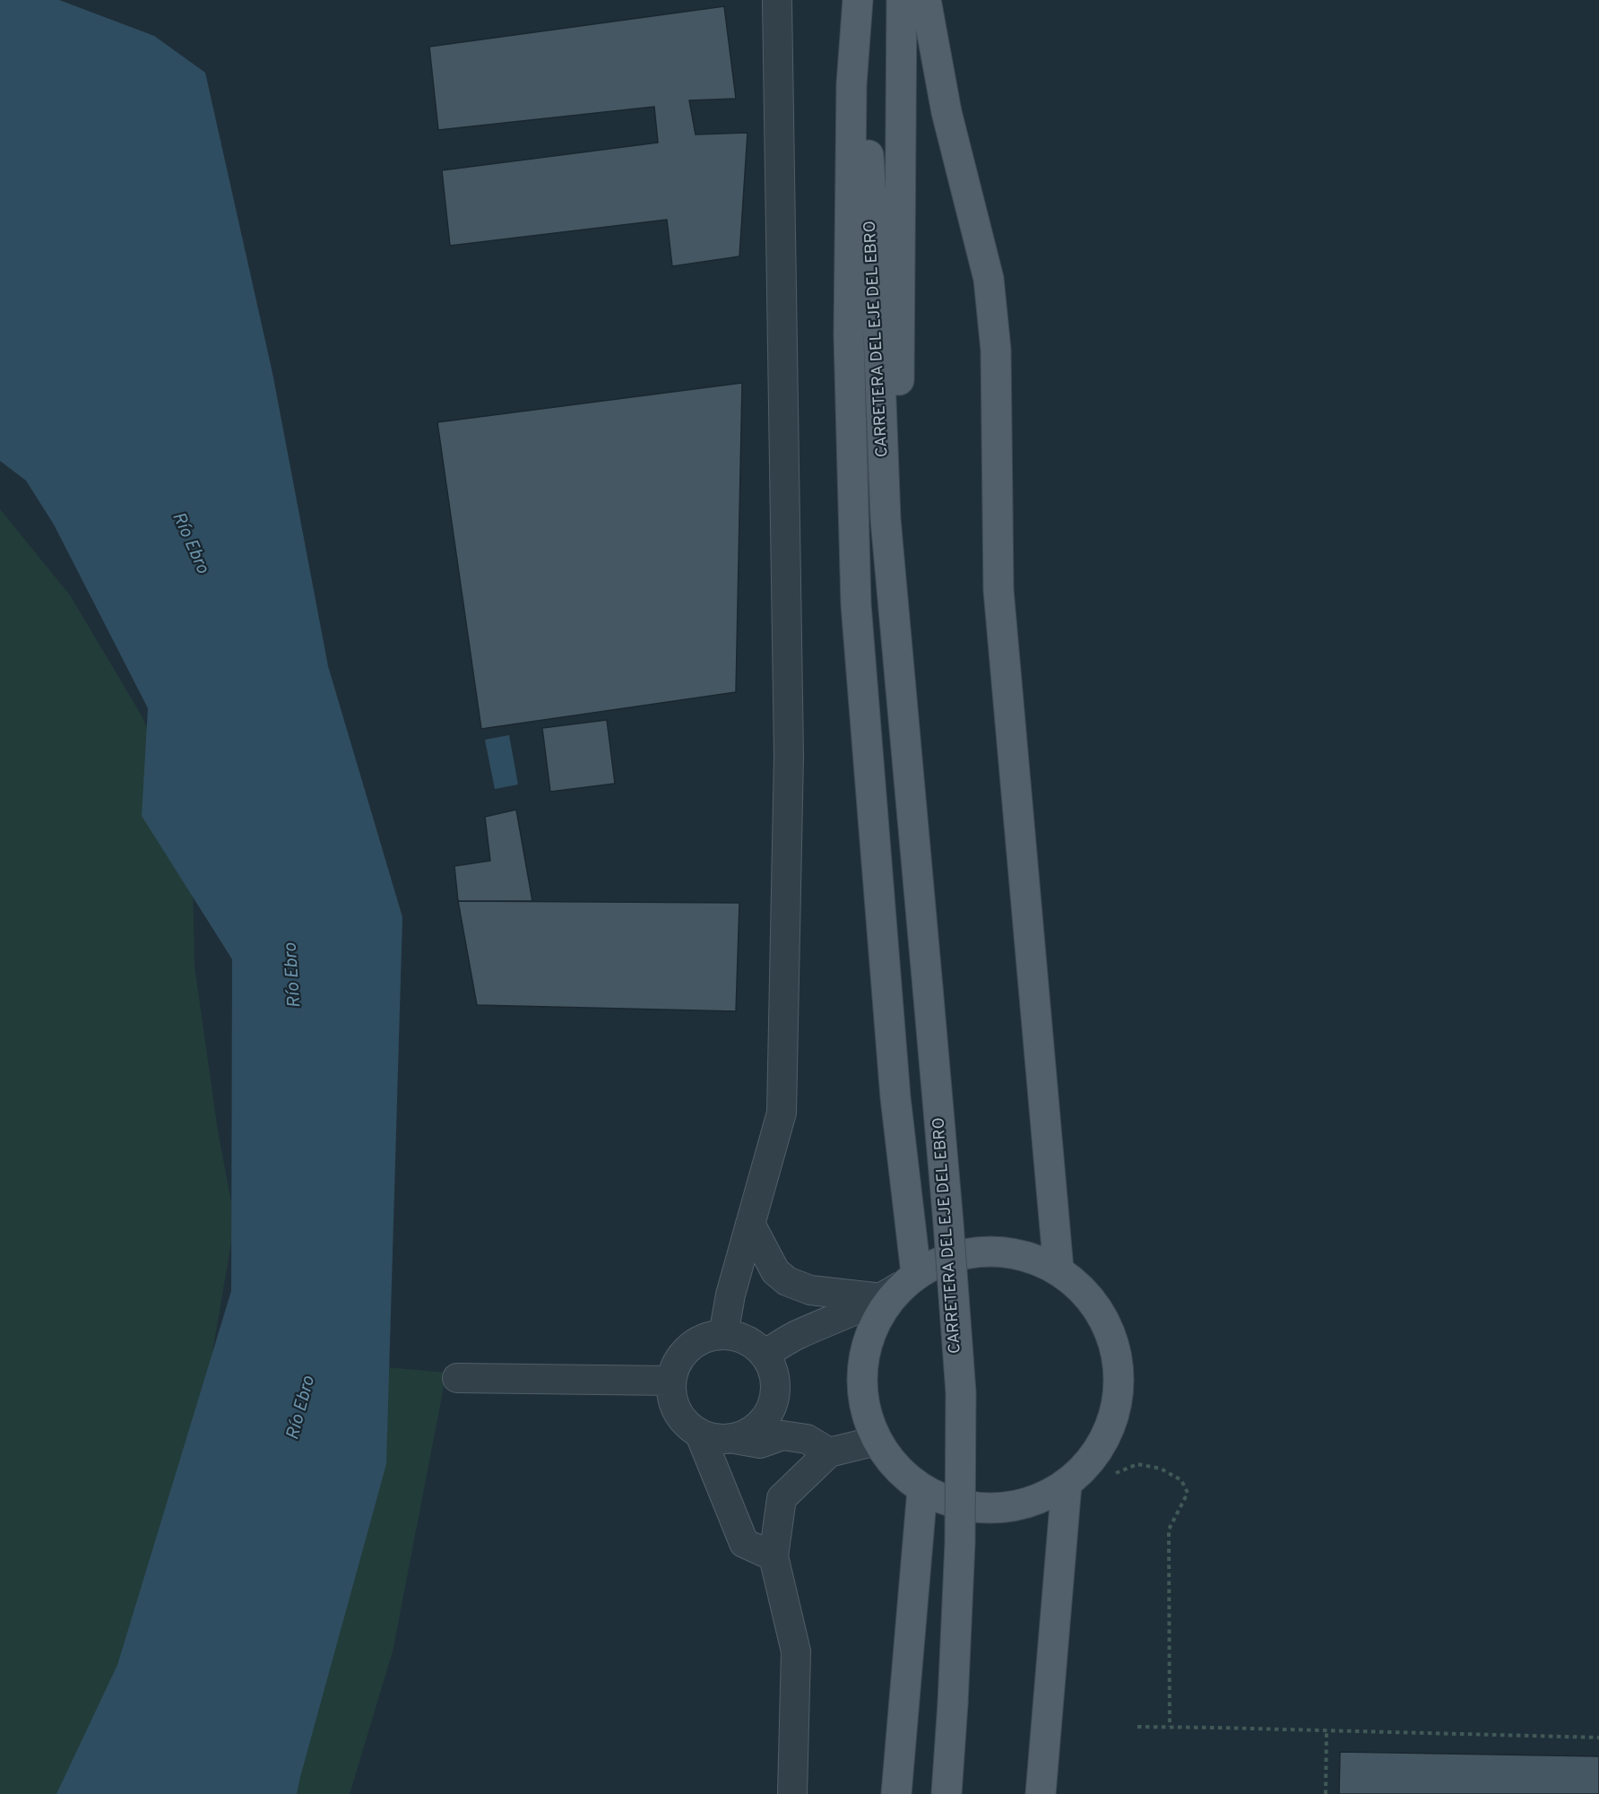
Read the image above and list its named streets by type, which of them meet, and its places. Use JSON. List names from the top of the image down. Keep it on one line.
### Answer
{"streets":{"main road":["CARRETERA DEL EJE DEL EBRO"]},"water":["Río Ebro"]}
